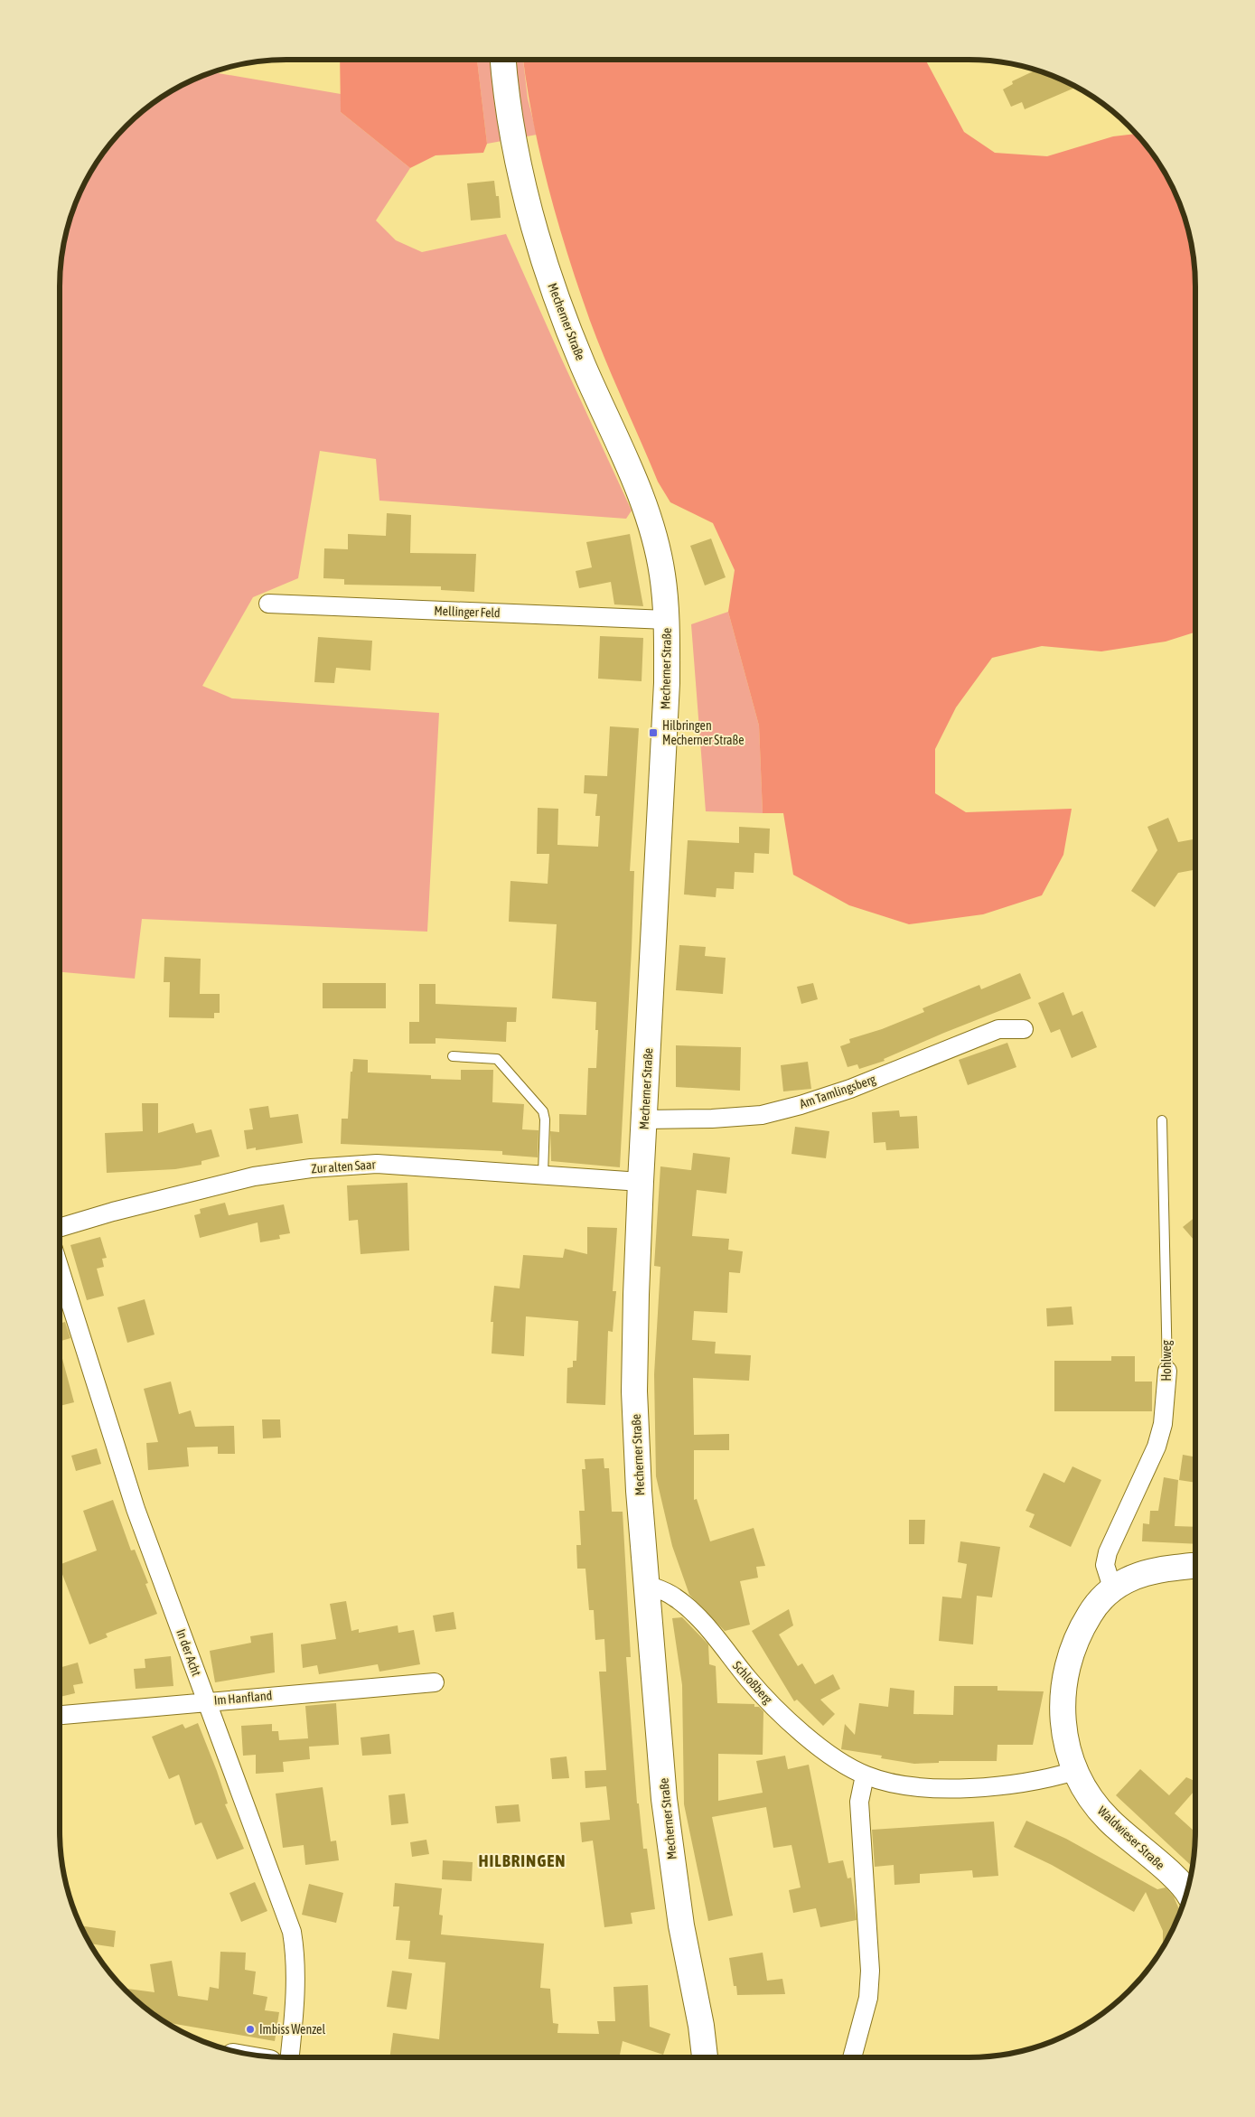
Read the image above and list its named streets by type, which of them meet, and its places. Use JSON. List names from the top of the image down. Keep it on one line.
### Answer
{"streets":{"main road":["Mecherner Straße","Waldwieser Straße"],"street":["Mellinger Feld","Am Tamlingsberg","Zur alten Saar","Hohlweg","In der Acht","Schloßberg","Im Hanfland"]},"crossings":[["Mecherner Straße","Mellinger Feld"],["Mecherner Straße","Am Tamlingsberg"],["Mecherner Straße","Zur alten Saar"],["Mecherner Straße","Schloßberg"],["Hohlweg","Waldwieser Straße"],["In der Acht","Im Hanfland"],["Schloßberg","Waldwieser Straße"]],"districts":["HILBRINGEN"],"places":{"transit":["Hilbringen Mecherner Straße"],"other":["Imbiss Wenzel"]}}
